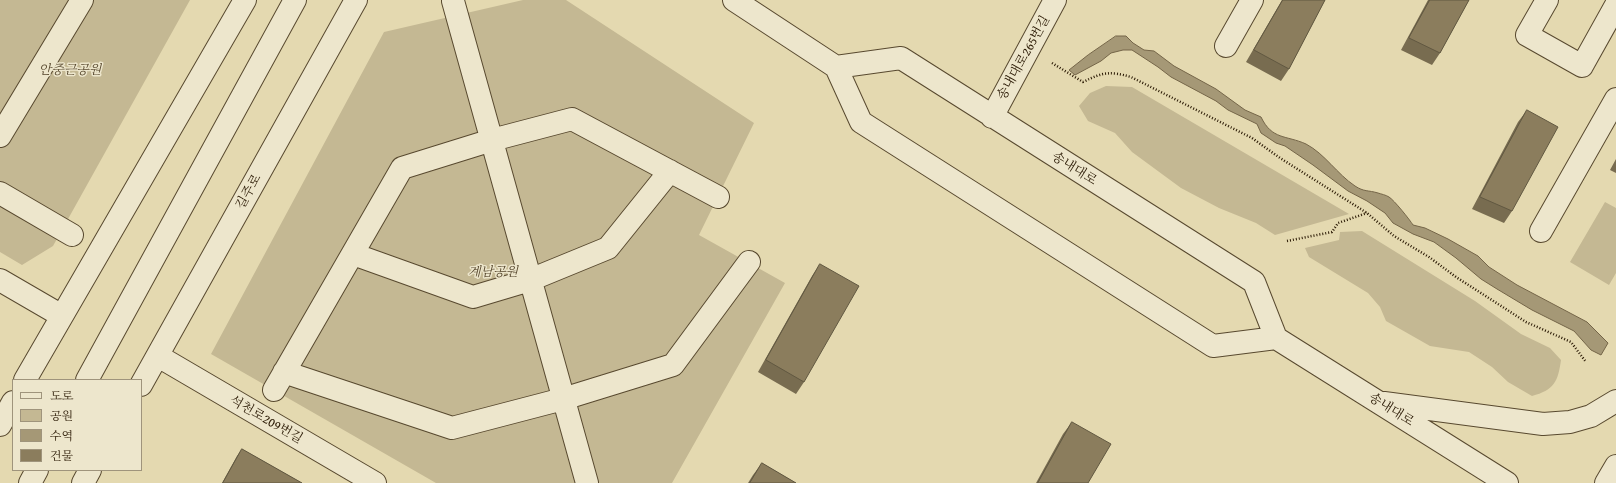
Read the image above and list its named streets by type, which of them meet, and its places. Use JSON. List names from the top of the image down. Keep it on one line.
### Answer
{"streets":{"street":["송내대로265번길","송내대로","길주로","석천로209번길"]},"crossings":[["송내대로265번길","송내대로"],["길주로","석천로209번길"]],"parks":["안중근공원","계남공원"],"legend":["도로","공원","수역","건물"]}
